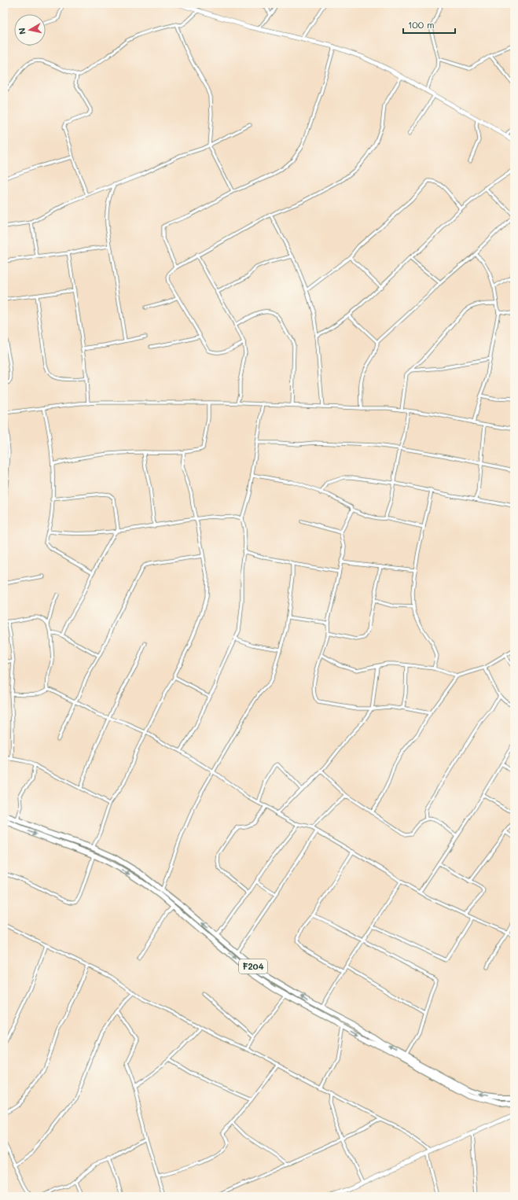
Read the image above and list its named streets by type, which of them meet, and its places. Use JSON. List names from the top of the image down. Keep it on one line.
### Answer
{"streets":{"main road":["F204"]},"scale_bar":"100 m","north":"left"}
